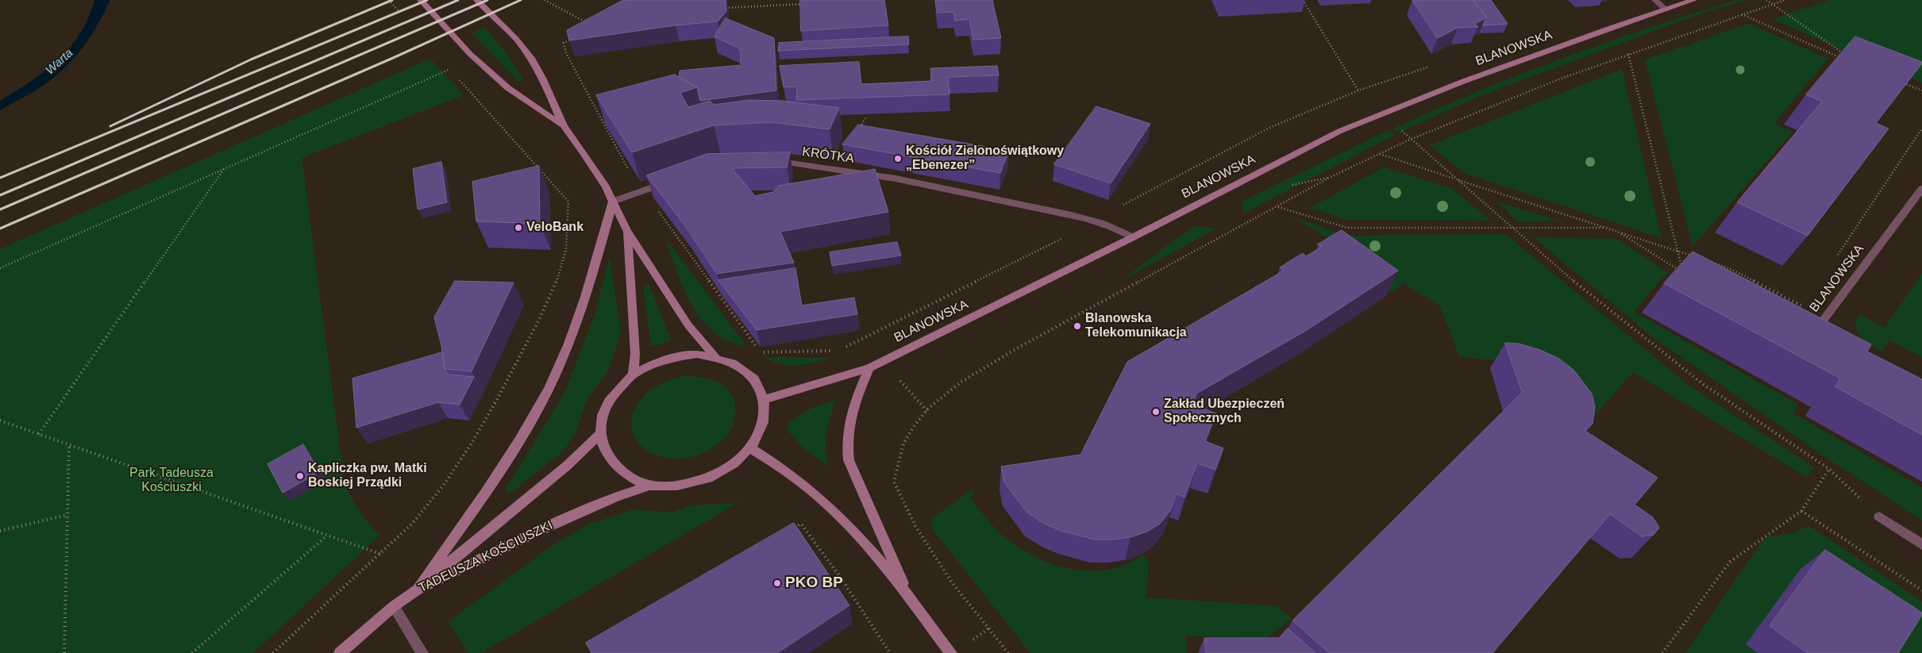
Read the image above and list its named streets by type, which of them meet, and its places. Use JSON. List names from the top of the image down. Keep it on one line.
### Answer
{"streets":{"street":["BLANOWSKA","KRÓTKA","TADEUSZA KOŚCIUSZKI"]},"crossings":[["BLANOWSKA","KRÓTKA"]],"water":["Warta"],"parks":["Park Tadeusza Kościuszki"],"places":["Kościół Zielonoświątkowy „Ebenezer”","VeloBank","Blanowska Telekomunikacja","Zakład Ubezpieczeń Społecznych","Kapliczka pw. Matki Boskiej Prządki","PKO BP"]}
